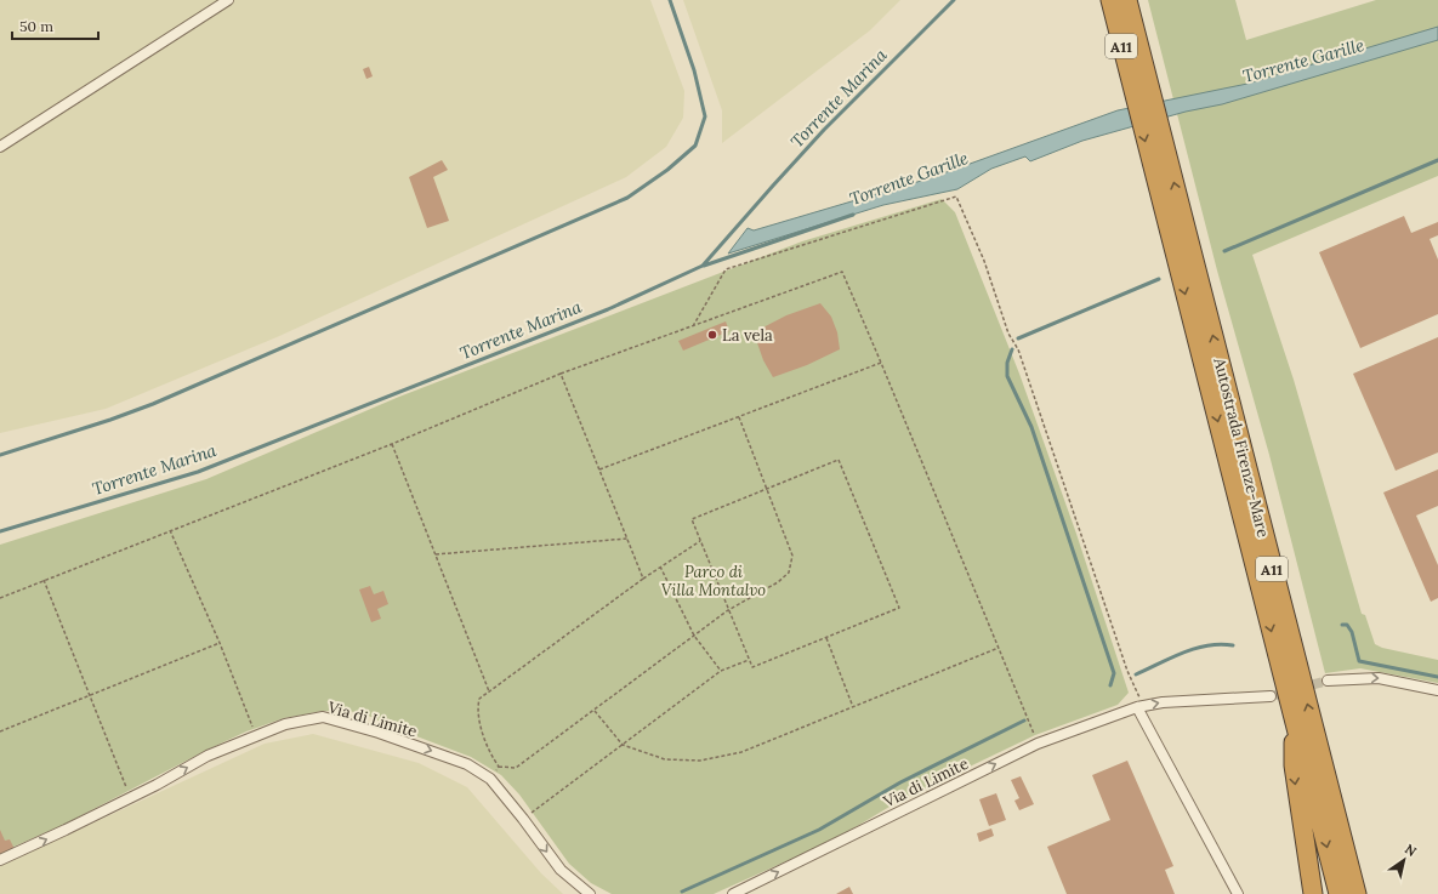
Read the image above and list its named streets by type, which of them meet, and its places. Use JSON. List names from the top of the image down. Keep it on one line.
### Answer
{"streets":{"highway":["A11","Autostrada Firenze-Mare"],"street":["Via di Limite"]},"one_way":["Via di Limite"],"water":["Torrente Garille","Torrente Marina"],"parks":["Parco di Villa Montalvo"],"places":["La vela"],"scale_bar":"50 m","north":"top right"}
